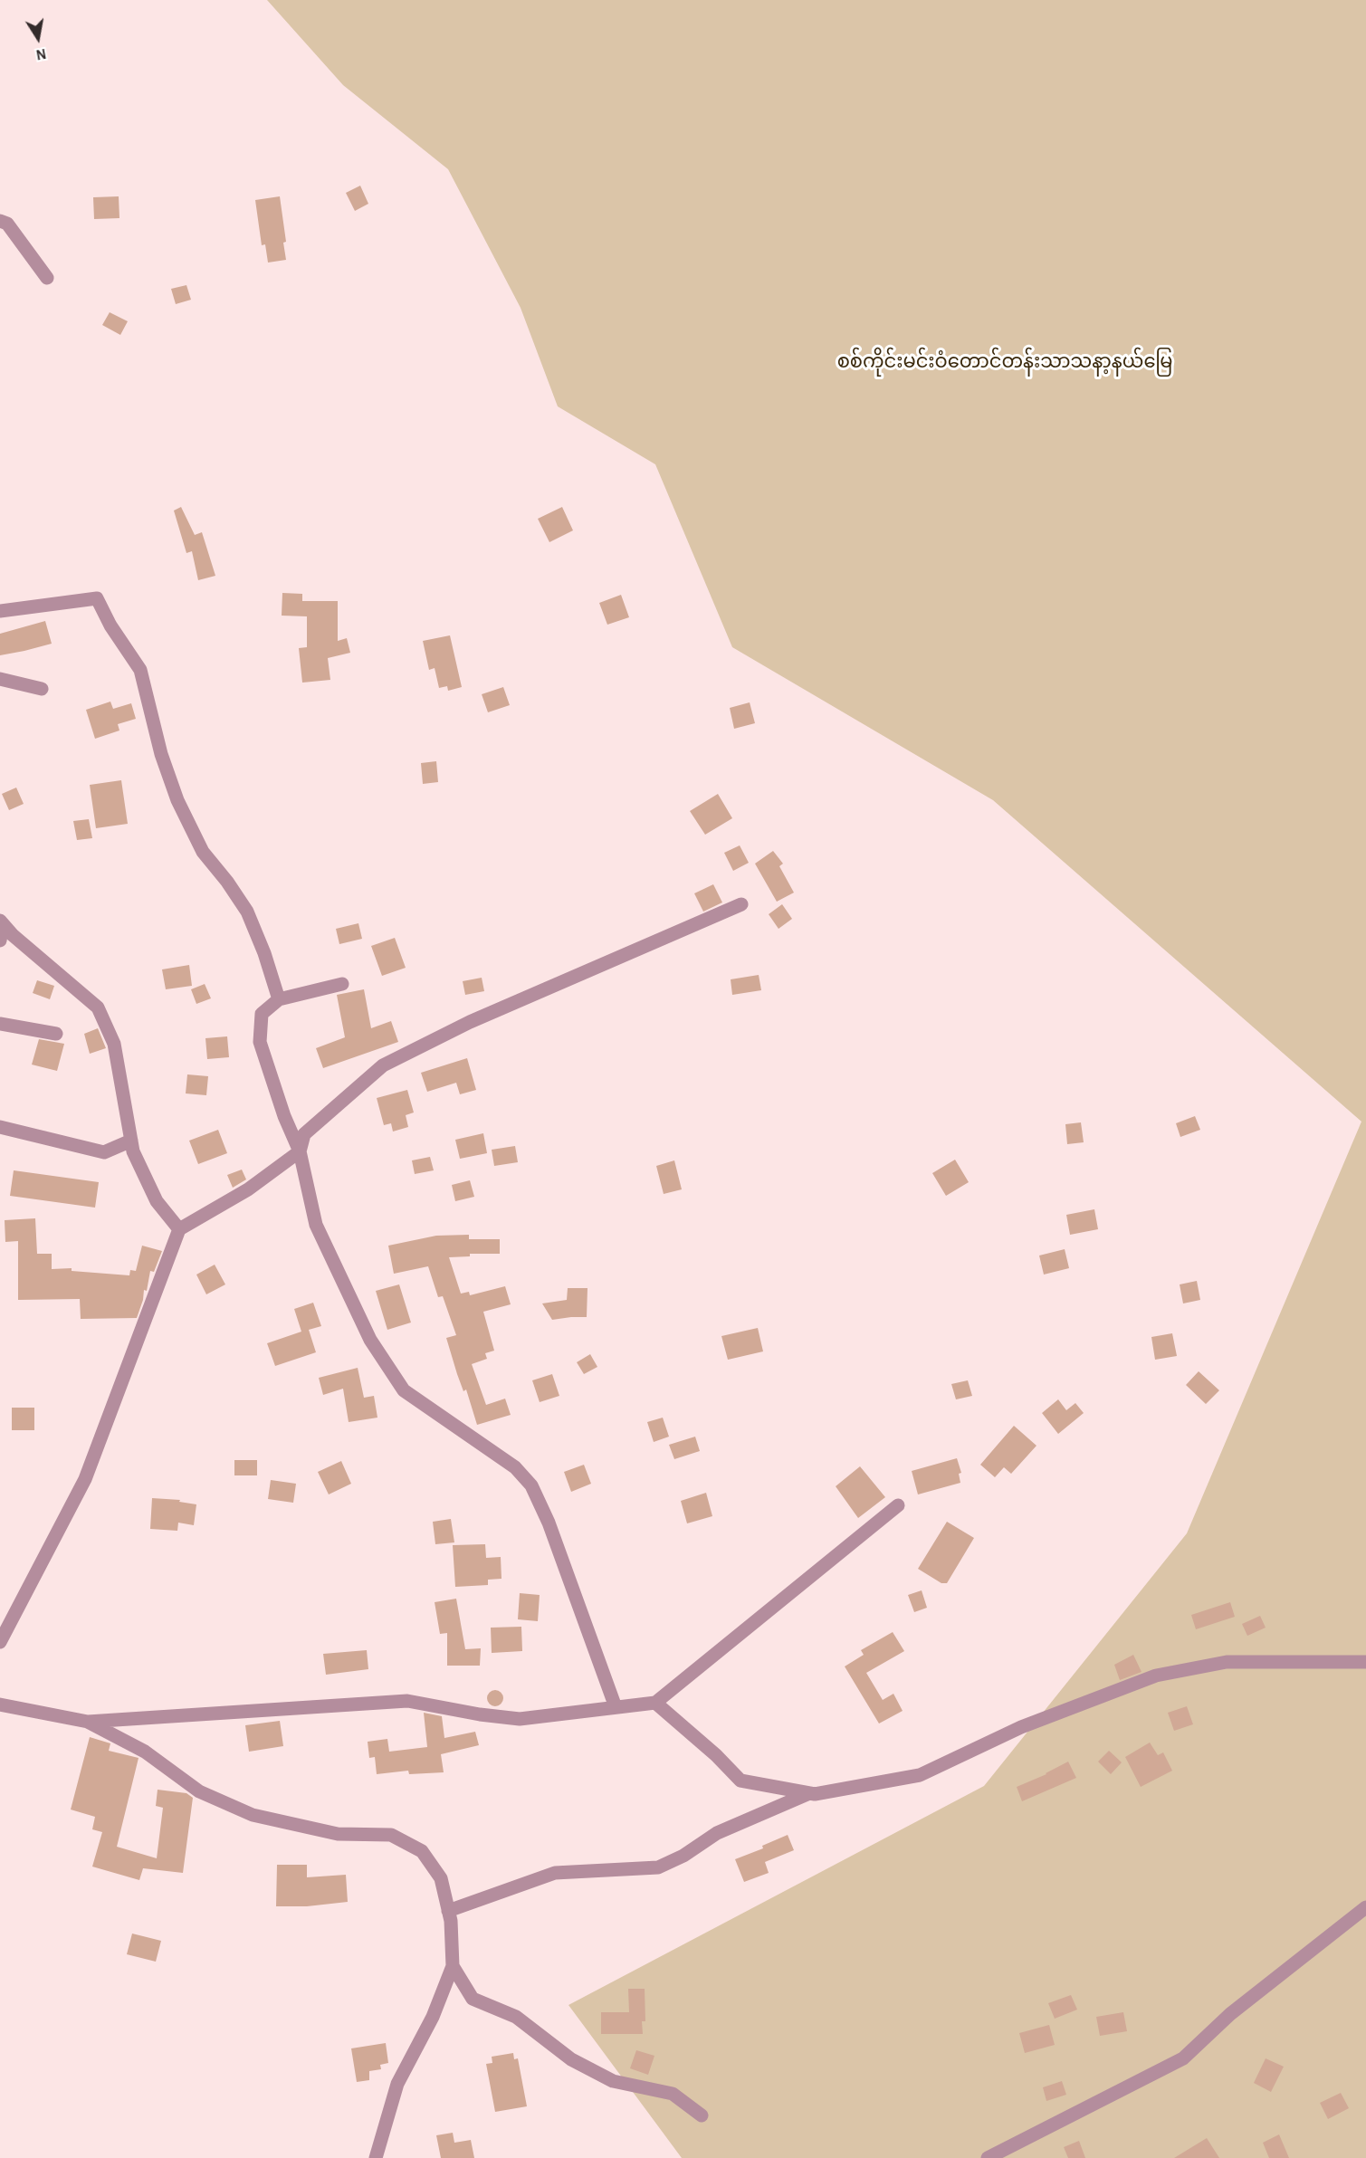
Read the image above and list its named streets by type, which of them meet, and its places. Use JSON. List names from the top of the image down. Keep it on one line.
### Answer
{"parks":["စစ်ကိုင်းမင်းဝံတောင်တန်းသာသနာ့နယ်မြေ"],"north":"bottom"}
